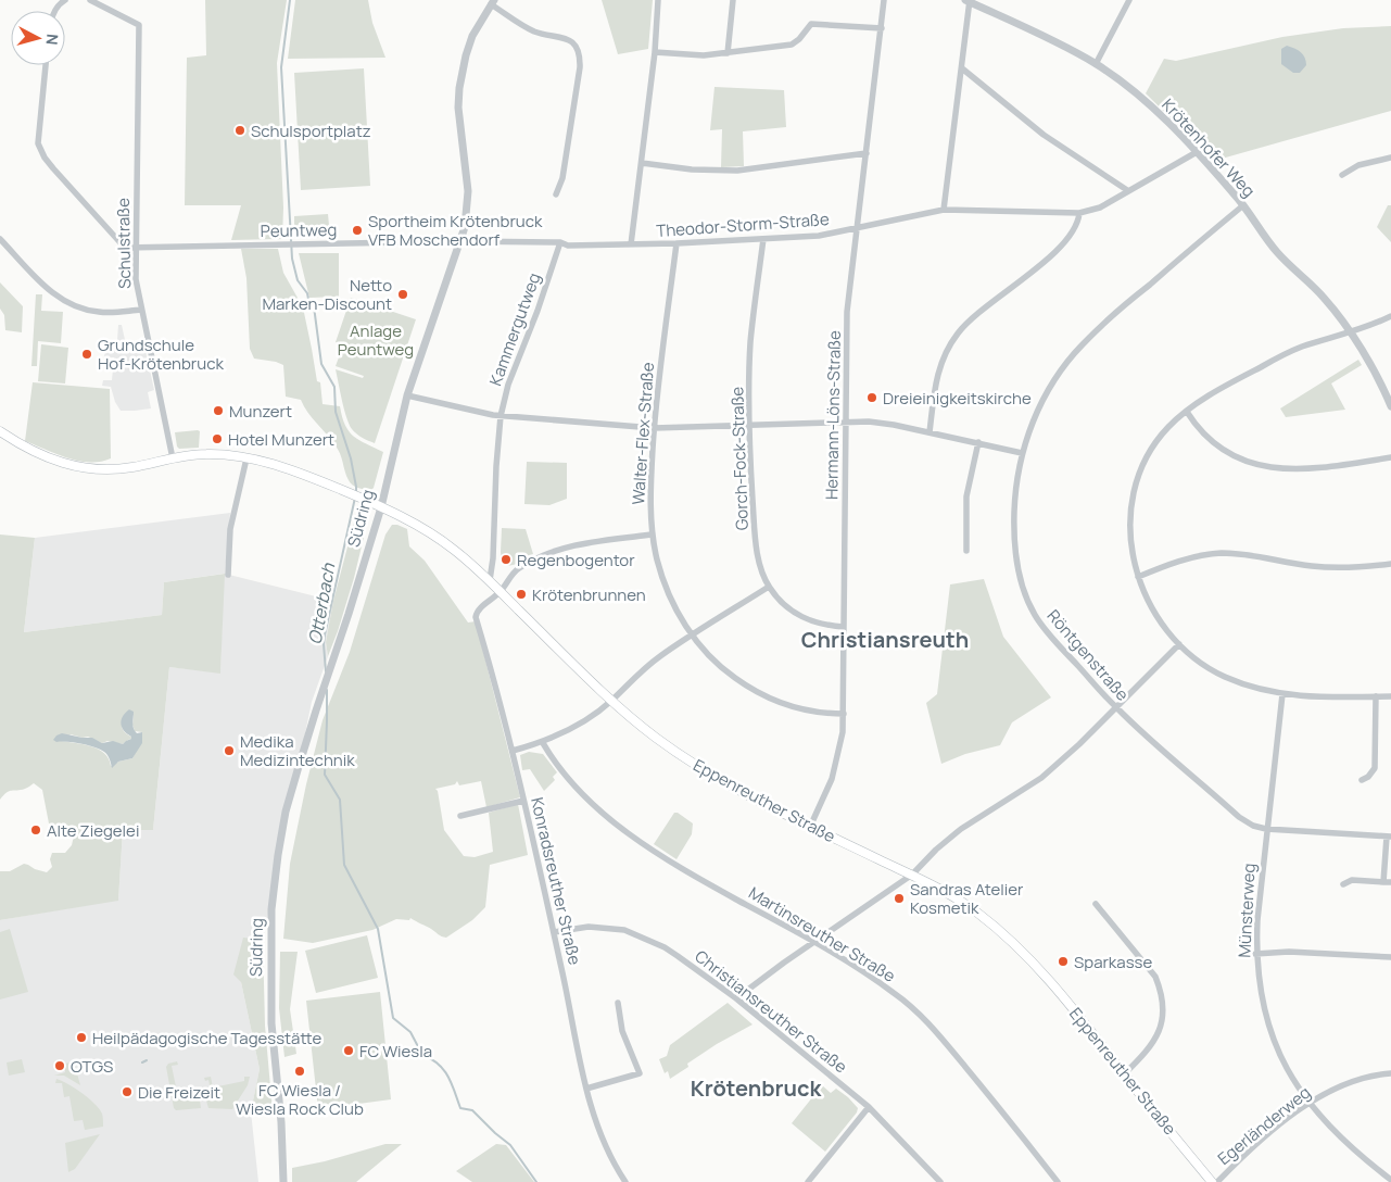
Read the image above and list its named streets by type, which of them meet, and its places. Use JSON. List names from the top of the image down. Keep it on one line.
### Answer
{"streets":{"main road":["Eppenreuther Straße"],"street":["Krötenhofer Weg","Theodor-Storm-Straße","Peuntweg","Schulstraße","Kammergutweg","Hermann-Löns-Straße","Walter-Flex-Straße","Gorch-Fock-Straße","Südring","Röntgenstraße","Konradsreuther Straße","Münsterweg","Martinsreuther Straße","Christiansreuther Straße","Egerländerweg"]},"crossings":[["Krötenhofer Weg","Theodor-Storm-Straße"],["Krötenhofer Weg","Röntgenstraße"],["Theodor-Storm-Straße","Hermann-Löns-Straße"],["Theodor-Storm-Straße","Walter-Flex-Straße"],["Theodor-Storm-Straße","Gorch-Fock-Straße"],["Peuntweg","Schulstraße"],["Peuntweg","Kammergutweg"],["Peuntweg","Südring"],["Schulstraße","Eppenreuther Straße"],["Kammergutweg","Eppenreuther Straße"],["Hermann-Löns-Straße","Walter-Flex-Straße"],["Hermann-Löns-Straße","Gorch-Fock-Straße"],["Hermann-Löns-Straße","Eppenreuther Straße"],["Südring","Eppenreuther Straße"],["Röntgenstraße","Münsterweg"],["Eppenreuther Straße","Konradsreuther Straße"],["Konradsreuther Straße","Christiansreuther Straße"],["Münsterweg","Egerländerweg"]],"districts":["Christiansreuth","Krötenbruck"],"water":["Otterbach"],"parks":["Anlage Peuntweg"],"places":["Schulsportplatz","Sportheim Krötenbruck VFB Moschendorf","Netto Marken-Discount","Grundschule Hof-Krötenbruck","Dreieinigkeitskirche","Munzert","Hotel Munzert","Regenbogentor","Krötenbrunnen","Medika Medizintechnik","Alte Ziegelei","Sandras Atelier Kosmetik","Sparkasse","Heilpädagogische Tagesstätte","FC Wiesla","OTGS","FC Wiesla / Wiesla Rock Club","Die Freizeit"],"north":"right"}
